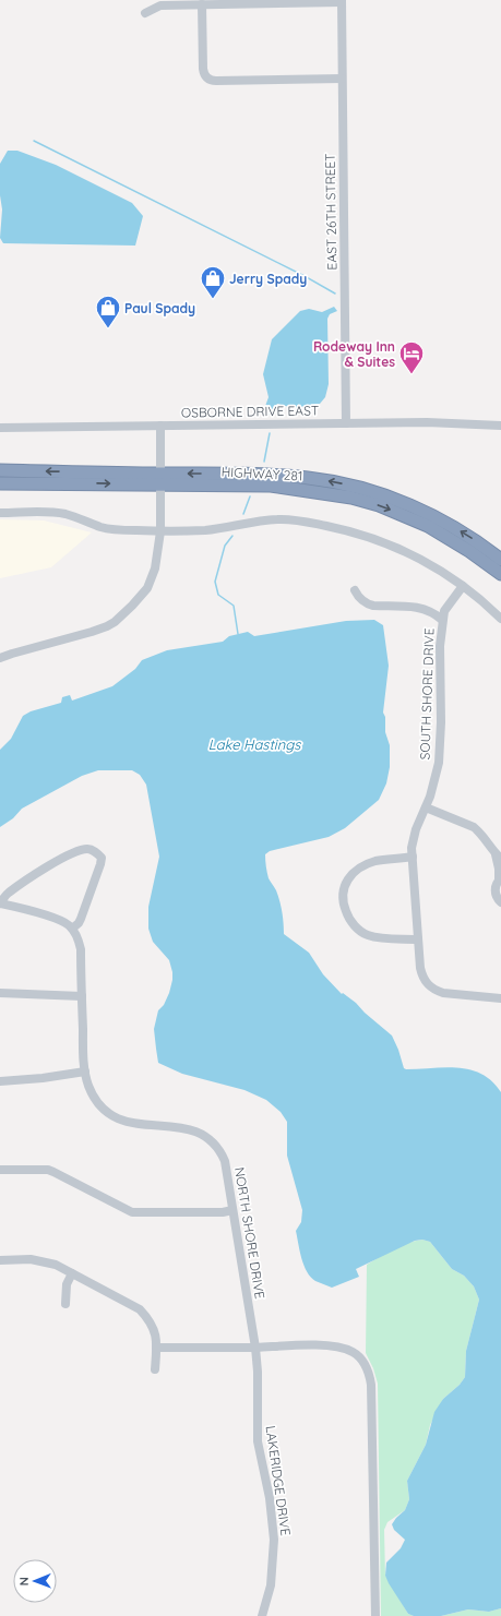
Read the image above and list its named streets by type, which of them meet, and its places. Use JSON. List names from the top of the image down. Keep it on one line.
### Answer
{"streets":{"highway":["HIGHWAY 281"],"street":["EAST 26TH STREET","OSBORNE DRIVE EAST","SOUTH SHORE DRIVE","NORTH SHORE DRIVE","LAKERIDGE DRIVE"]},"crossings":[["EAST 26TH STREET","OSBORNE DRIVE EAST"],["NORTH SHORE DRIVE","LAKERIDGE DRIVE"]],"water":["Lake Hastings"],"places":{"shop":["Jerry Spady","Paul Spady"],"hotel":["Rodeway Inn & Suites"]},"north":"left"}
